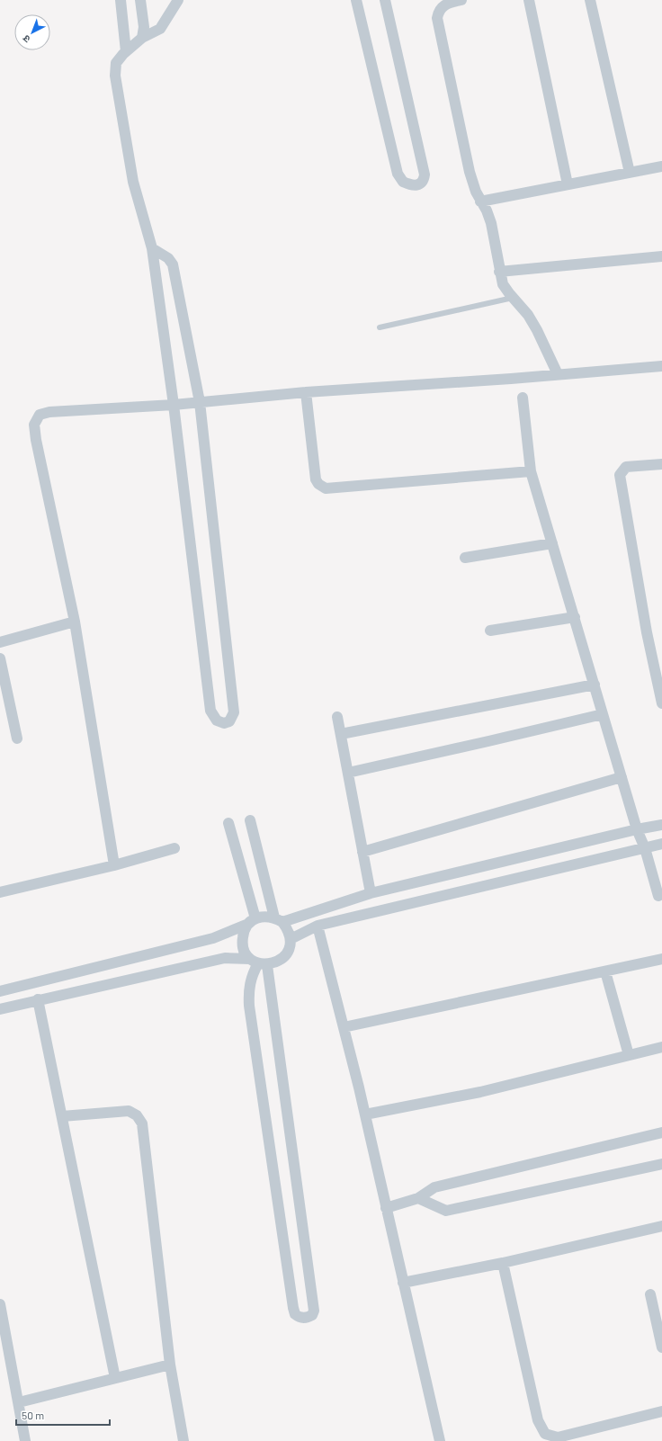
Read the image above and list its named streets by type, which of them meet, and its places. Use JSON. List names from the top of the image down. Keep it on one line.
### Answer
{"scale_bar":"50 m","north":"bottom left"}
